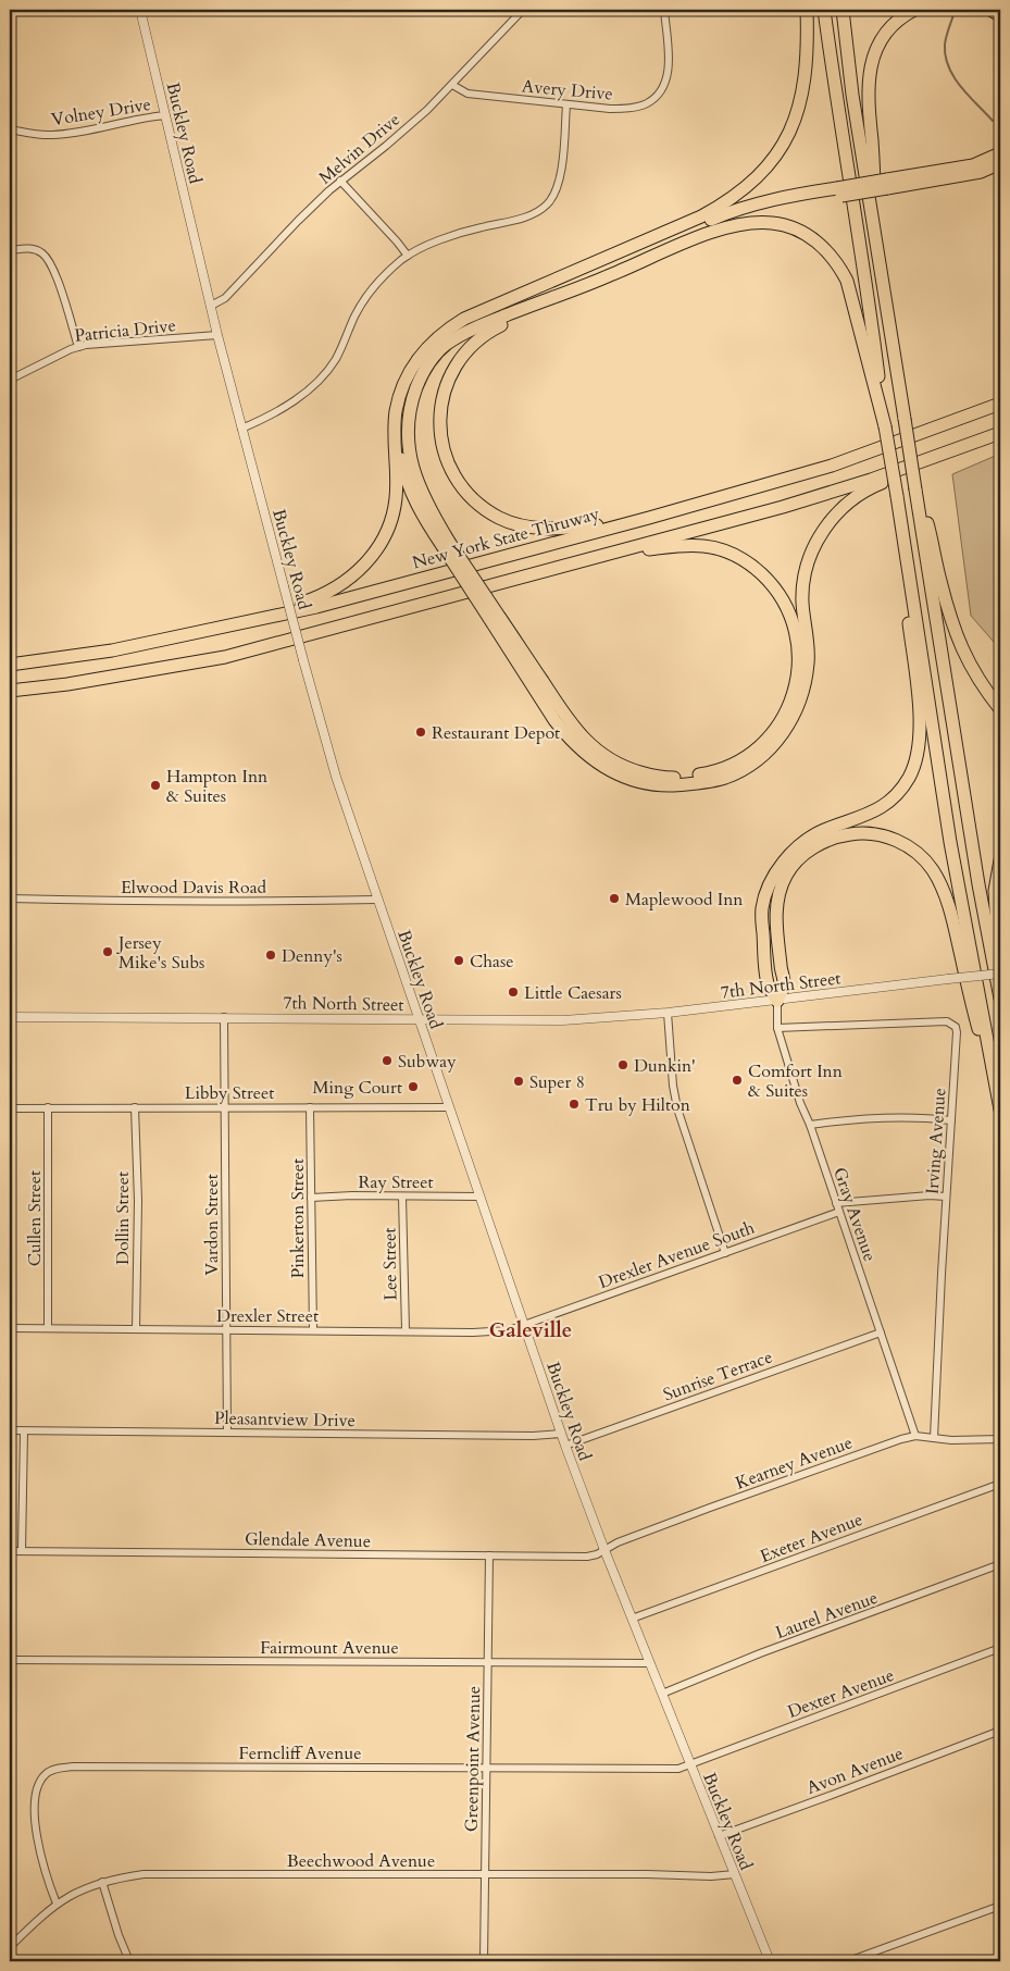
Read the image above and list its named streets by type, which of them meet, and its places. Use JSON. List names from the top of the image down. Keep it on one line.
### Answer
{"streets":{"highway":["New York State Thruway"],"street":["Avery Drive","Volney Drive","Buckley Road","Melvin Drive","Patricia Drive","Elwood Davis Road","7th North Street","Libby Street","Irving Avenue","Ray Street","Gray Avenue","Cullen Street","Dollin Street","Pinkerton Street","Vardon Street","Drexler Avenue South","Lee Street","Drexler Street","Sunrise Terrace","Pleasantview Drive","Kearney Avenue","Exeter Avenue","Glendale Avenue","Laurel Avenue","Fairmount Avenue","Dexter Avenue","Ferncliff Avenue","Greenpoint Avenue","Avon Avenue","Beechwood Avenue"]},"crossings":[["Avery Drive","Melvin Drive"],["Volney Drive","Buckley Road"],["Buckley Road","Melvin Drive"],["Buckley Road","Patricia Drive"],["Buckley Road","Elwood Davis Road"],["Buckley Road","7th North Street"],["Buckley Road","Libby Street"],["Buckley Road","Ray Street"],["Buckley Road","Drexler Avenue South"],["Buckley Road","Drexler Street"],["Buckley Road","Sunrise Terrace"],["Buckley Road","Pleasantview Drive"],["Buckley Road","Kearney Avenue"],["Buckley Road","Exeter Avenue"],["Buckley Road","Glendale Avenue"],["Buckley Road","Laurel Avenue"],["Buckley Road","Fairmount Avenue"],["Buckley Road","Dexter Avenue"],["Buckley Road","Ferncliff Avenue"],["Buckley Road","Avon Avenue"],["Buckley Road","Beechwood Avenue"],["7th North Street","Gray Avenue"],["7th North Street","Vardon Street"],["Libby Street","Cullen Street"],["Libby Street","Dollin Street"],["Libby Street","Pinkerton Street"],["Libby Street","Vardon Street"],["Irving Avenue","Gray Avenue"],["Irving Avenue","Kearney Avenue"],["Ray Street","Pinkerton Street"],["Ray Street","Lee Street"],["Gray Avenue","Drexler Avenue South"],["Gray Avenue","Sunrise Terrace"],["Gray Avenue","Kearney Avenue"],["Cullen Street","Drexler Street"],["Dollin Street","Drexler Street"],["Pinkerton Street","Drexler Street"],["Vardon Street","Drexler Street"],["Vardon Street","Pleasantview Drive"],["Drexler Avenue South","Drexler Street"],["Lee Street","Drexler Street"],["Kearney Avenue","Glendale Avenue"],["Glendale Avenue","Greenpoint Avenue"],["Fairmount Avenue","Greenpoint Avenue"],["Dexter Avenue","Ferncliff Avenue"],["Ferncliff Avenue","Greenpoint Avenue"],["Ferncliff Avenue","Beechwood Avenue"],["Greenpoint Avenue","Beechwood Avenue"]],"districts":["Galeville"],"places":["Restaurant Depot","Hampton Inn & Suites","Maplewood Inn","Jersey Mike's Subs","Denny's","Chase","Little Caesars","Subway","Dunkin'","Comfort Inn & Suites","Super 8","Ming Court","Tru by Hilton"]}
